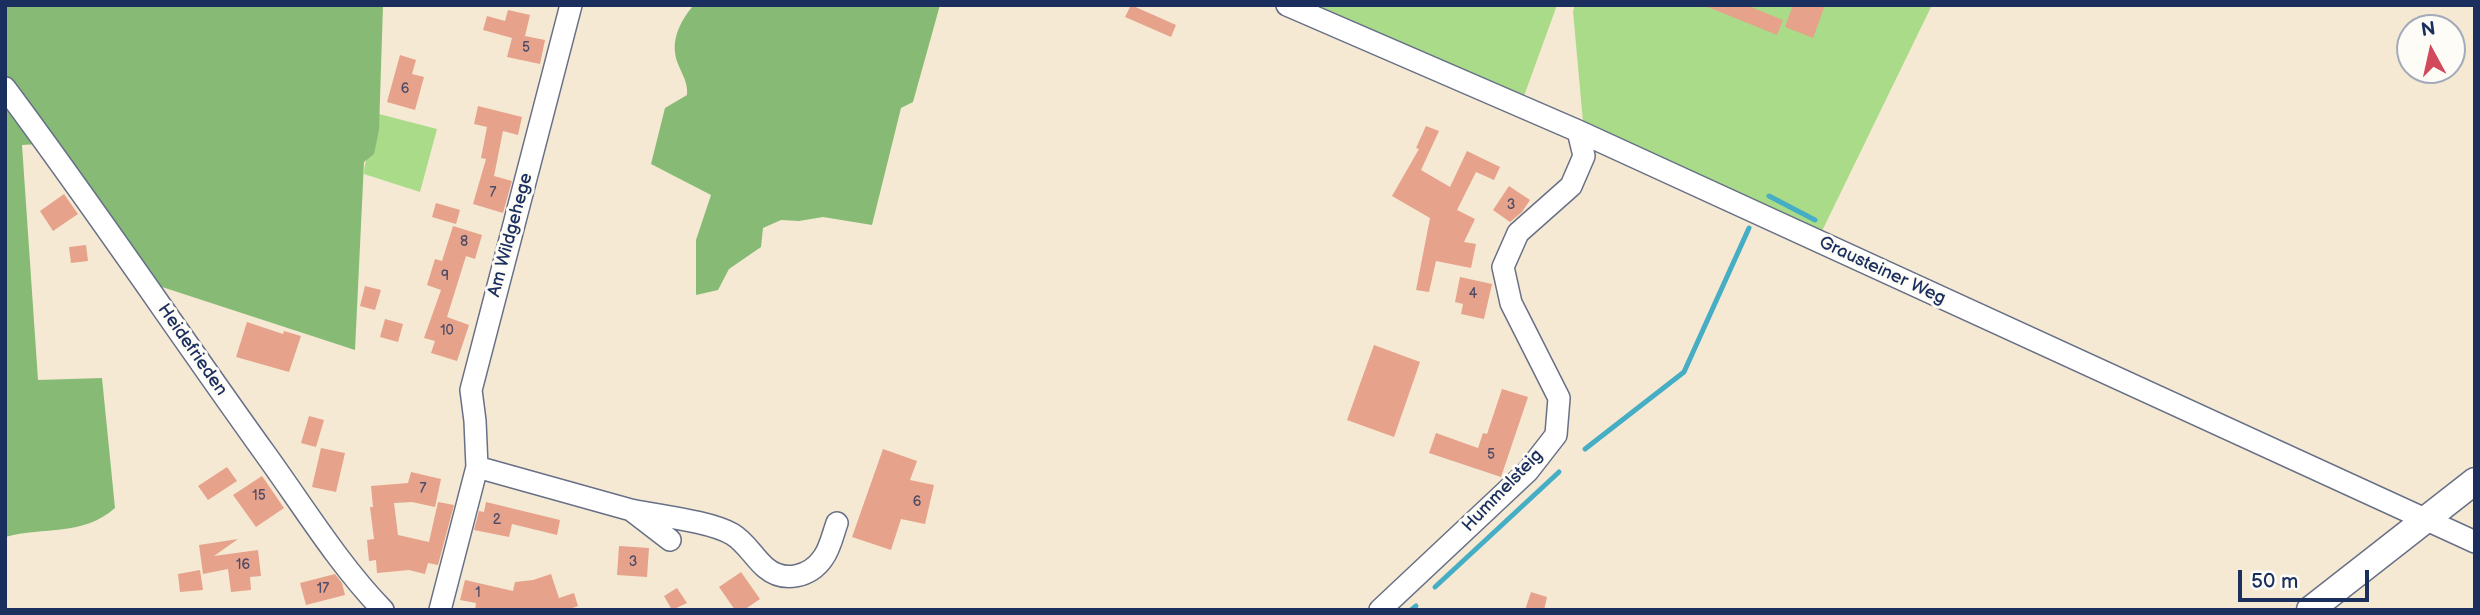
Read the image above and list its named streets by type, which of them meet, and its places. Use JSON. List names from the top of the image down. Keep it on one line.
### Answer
{"streets":{"street":["Am Wildgehege","Grausteiner Weg","Heidefrieden","Hummelsteig"]},"crossings":[["Grausteiner Weg","Hummelsteig"]],"house_numbers":["5","6","7","3","8","9","4","10","5","7","15","6","2","3","16","17","1"],"scale_bar":"50 m","north":"top"}
